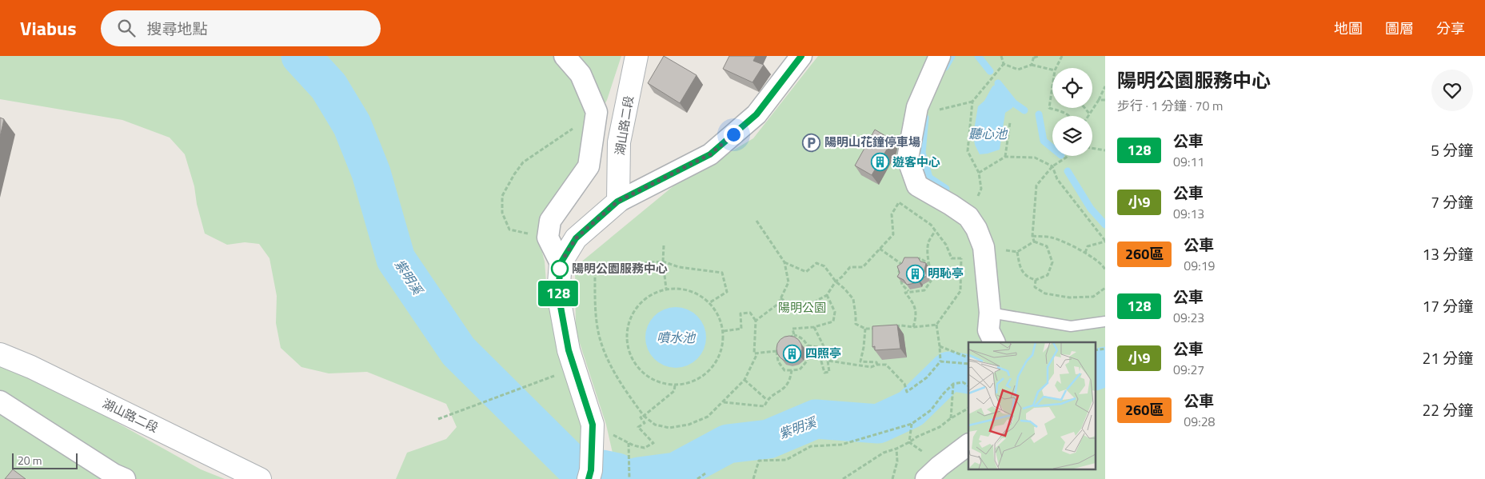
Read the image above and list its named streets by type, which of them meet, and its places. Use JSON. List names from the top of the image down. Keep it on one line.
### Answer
{"streets":{"street":["湖山路二段"]},"water":["聽心池","紫明溪","噴水池"],"parks":["陽明公園"],"places":{"parking":["陽明山花鐘停車場"],"building":["遊客中心","明恥亭","四照亭"],"other":["陽明公園服務中心"]},"lines":["bus line 128"],"scale_bar":"20 m","page":{"header":"Viabus","search":"搜尋地點","nav":["地圖","圖層","分享"],"on_map":"128","heading":["陽明公園服務中心","步行 · 1 分鐘 · 70 m"],"list":[{"mark":"128","name":"公車","note":"09:11","value":"5 分鐘"},{"mark":"小9","name":"公車","note":"09:13","value":"7 分鐘"},{"mark":"260區","name":"公車","note":"09:19","value":"13 分鐘"},{"mark":"128","name":"公車","note":"09:23","value":"17 分鐘"},{"mark":"小9","name":"公車","note":"09:27","value":"21 分鐘"},{"mark":"260區","name":"公車","note":"09:28","value":"22 分鐘"}],"scale":"20 m"}}
